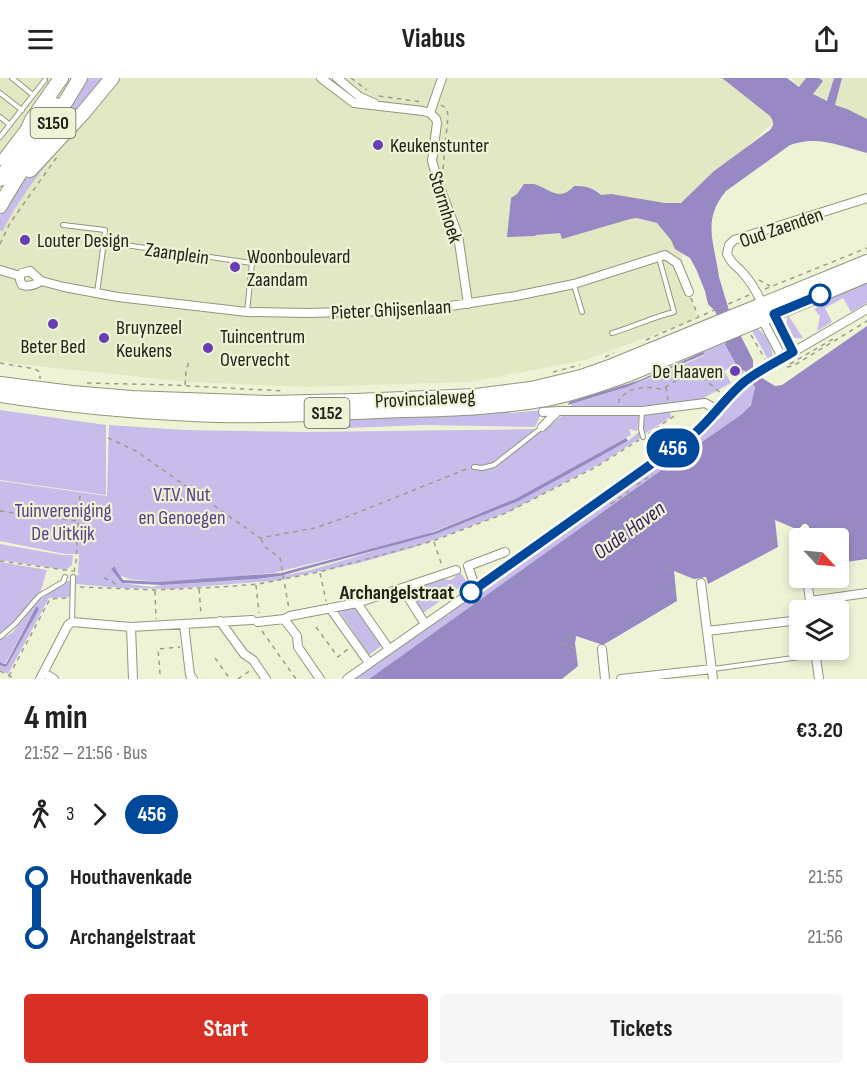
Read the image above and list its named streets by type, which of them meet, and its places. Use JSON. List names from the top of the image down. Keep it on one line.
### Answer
{"streets":{"main road":["S150","Provincialeweg","S152"],"street":["Stormhoek","Oud Zaenden","Pieter Ghijsenlaan"],"lane":["Zaanplein"]},"crossings":[["Stormhoek","Pieter Ghijsenlaan"],["Oud Zaenden","Provincialeweg"],["Zaanplein","Pieter Ghijsenlaan"]],"water":["Oude Haven"],"parks":["V.T.V. Nut en Genoegen","Tuinvereniging De Uitkijk"],"places":["Keukenstunter","Louter Design","Woonboulevard Zaandam","Beter Bed","Bruynzeel Keukens","Tuincentrum Overvecht","De Haaven","Archangelstraat"],"lines":["bus line 456"],"north":"bottom right","page":{"header":"Viabus","on_map":"456","heading":["4 min","21:52 – 21:56 · Bus","€3.20"],"legs":["3","456"],"list":[{"name":"Houthavenkade","value":"21:55"},{"name":"Archangelstraat","value":"21:56"}],"buttons":["Start","Tickets"]}}
